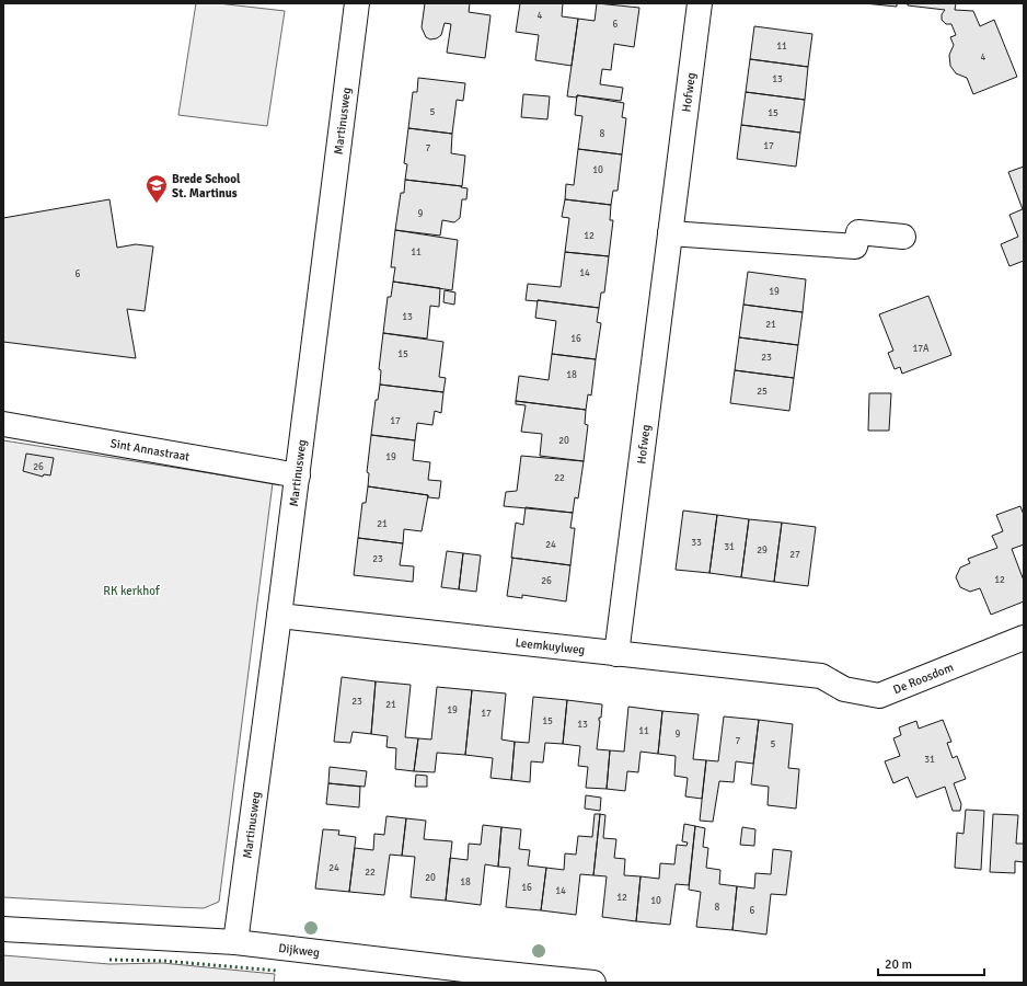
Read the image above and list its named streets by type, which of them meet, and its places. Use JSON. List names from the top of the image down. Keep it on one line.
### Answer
{"streets":{"street":["Hofweg","Martinusweg","Sint Annastraat","Leemkuylweg","De Roosdom","Dijkweg"]},"crossings":[["Hofweg","Leemkuylweg"],["Martinusweg","Sint Annastraat"],["Martinusweg","Leemkuylweg"],["Martinusweg","Dijkweg"],["Leemkuylweg","De Roosdom"]],"parks":["RK kerkhof"],"places":{"school or university":["Brede School St. Martinus"]},"house_numbers":["4","6","11","4","13","5","15","8","17","7","10","9","12","11","14","6","19","13","21","16","17A","15","23","18","25","17","20","19","26","22","21","33","24","31","29","27","23","12","26","23","21","19","17","15","13","11","9","7","5","31","24","22","20","18","16","14","12","10","8","6"],"scale_bar":"20 m"}
